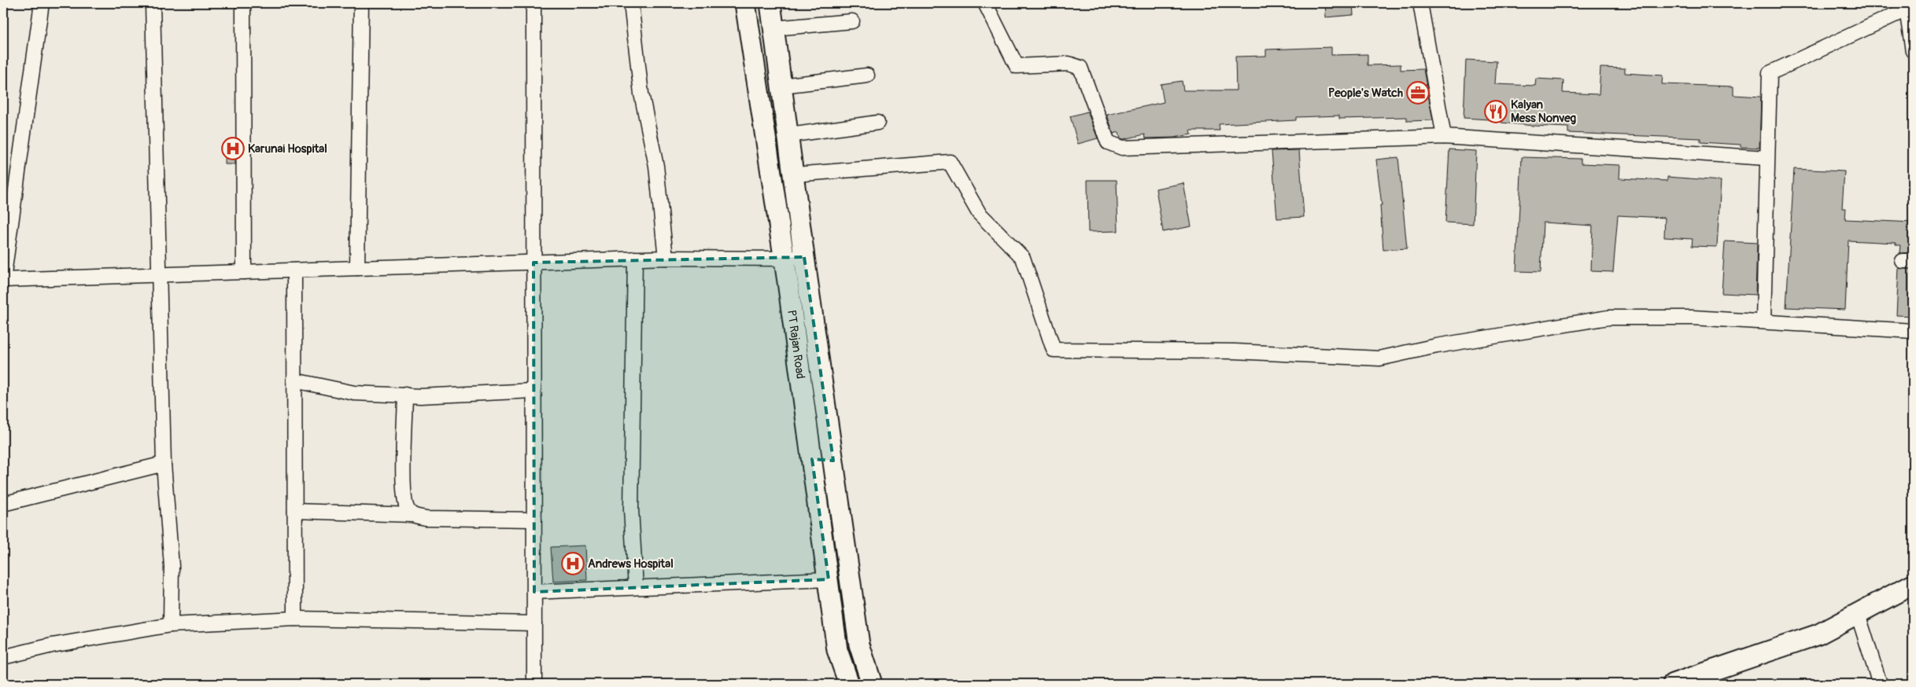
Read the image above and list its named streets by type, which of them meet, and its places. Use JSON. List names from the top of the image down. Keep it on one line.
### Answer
{"streets":{"main road":["PT Rajan Road"]},"places":{"office":["People's Watch"],"restaurant":["Kalyan Mess Nonveg"],"hospital":["Karunai Hospital","Andrews Hospital"]}}
